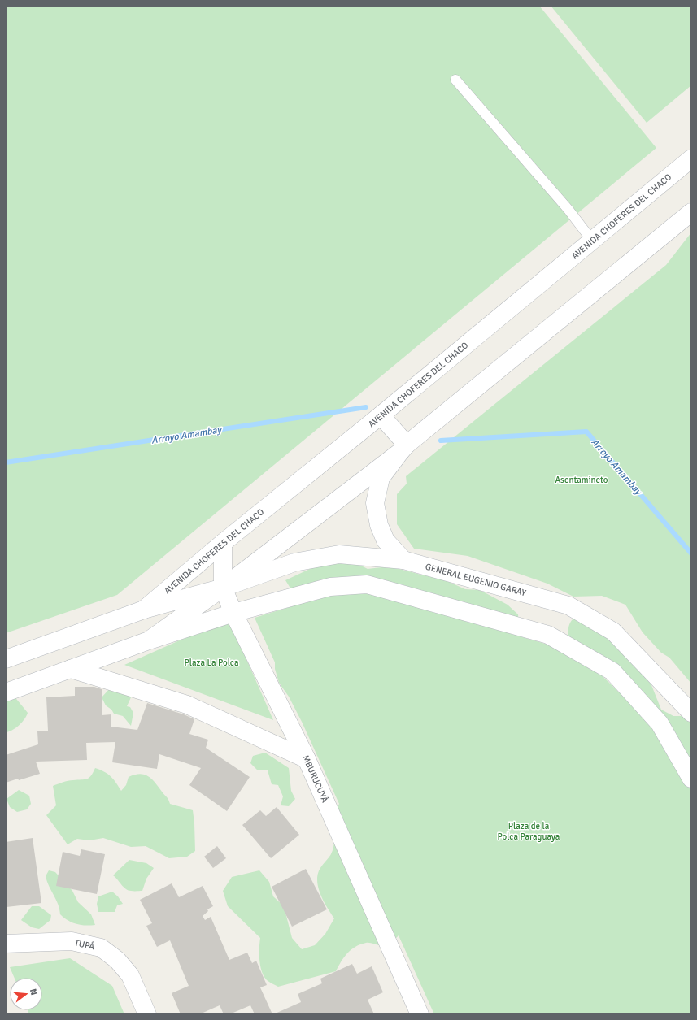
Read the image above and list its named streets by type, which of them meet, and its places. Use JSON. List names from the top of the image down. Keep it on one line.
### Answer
{"streets":{"street":["AVENIDA CHOFERES DEL CHACO","GENERAL EUGENIO GARAY","MBURUCUYÁ","TUPÁ"]},"crossings":[["AVENIDA CHOFERES DEL CHACO","GENERAL EUGENIO GARAY"],["AVENIDA CHOFERES DEL CHACO","MBURUCUYÁ"],["GENERAL EUGENIO GARAY","MBURUCUYÁ"]],"water":["Arroyo Amambay"],"parks":["Asentamineto","Plaza La Polca","Plaza de la Polca Paraguaya"],"north":"right"}
